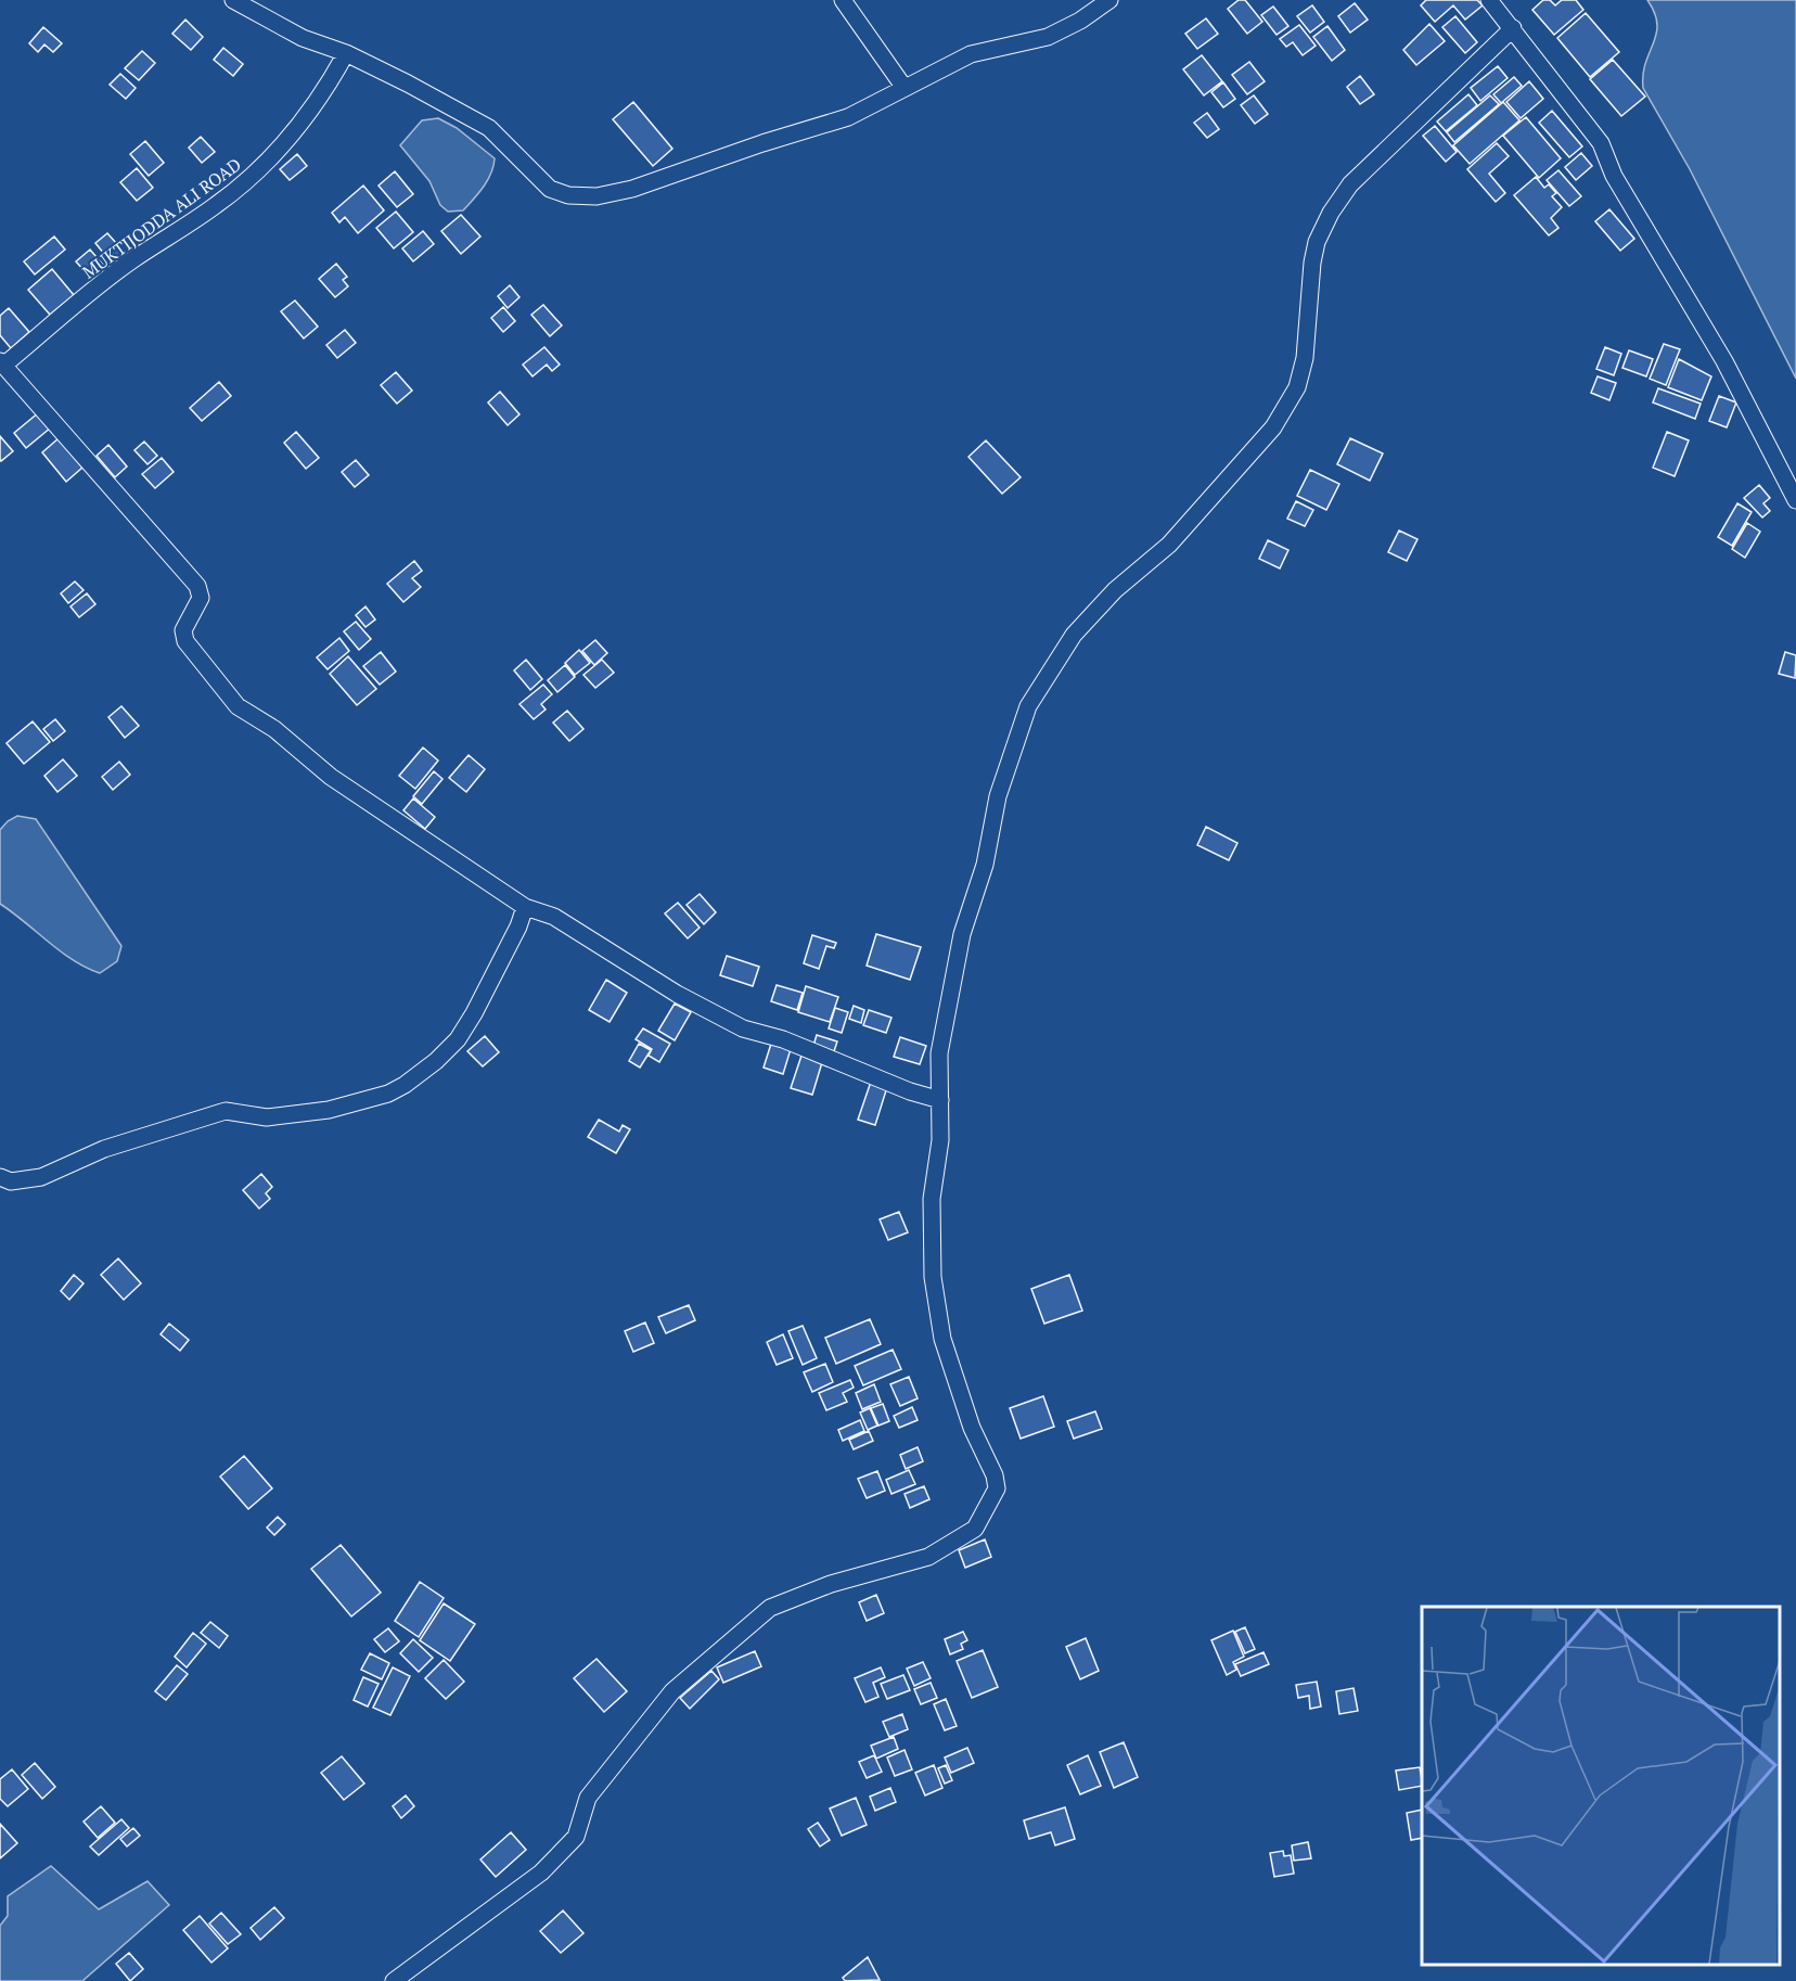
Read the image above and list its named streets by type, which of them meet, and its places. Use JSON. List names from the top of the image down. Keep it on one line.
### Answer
{"streets":{"street":["MUKTIJODDA ALI ROAD"]}}
